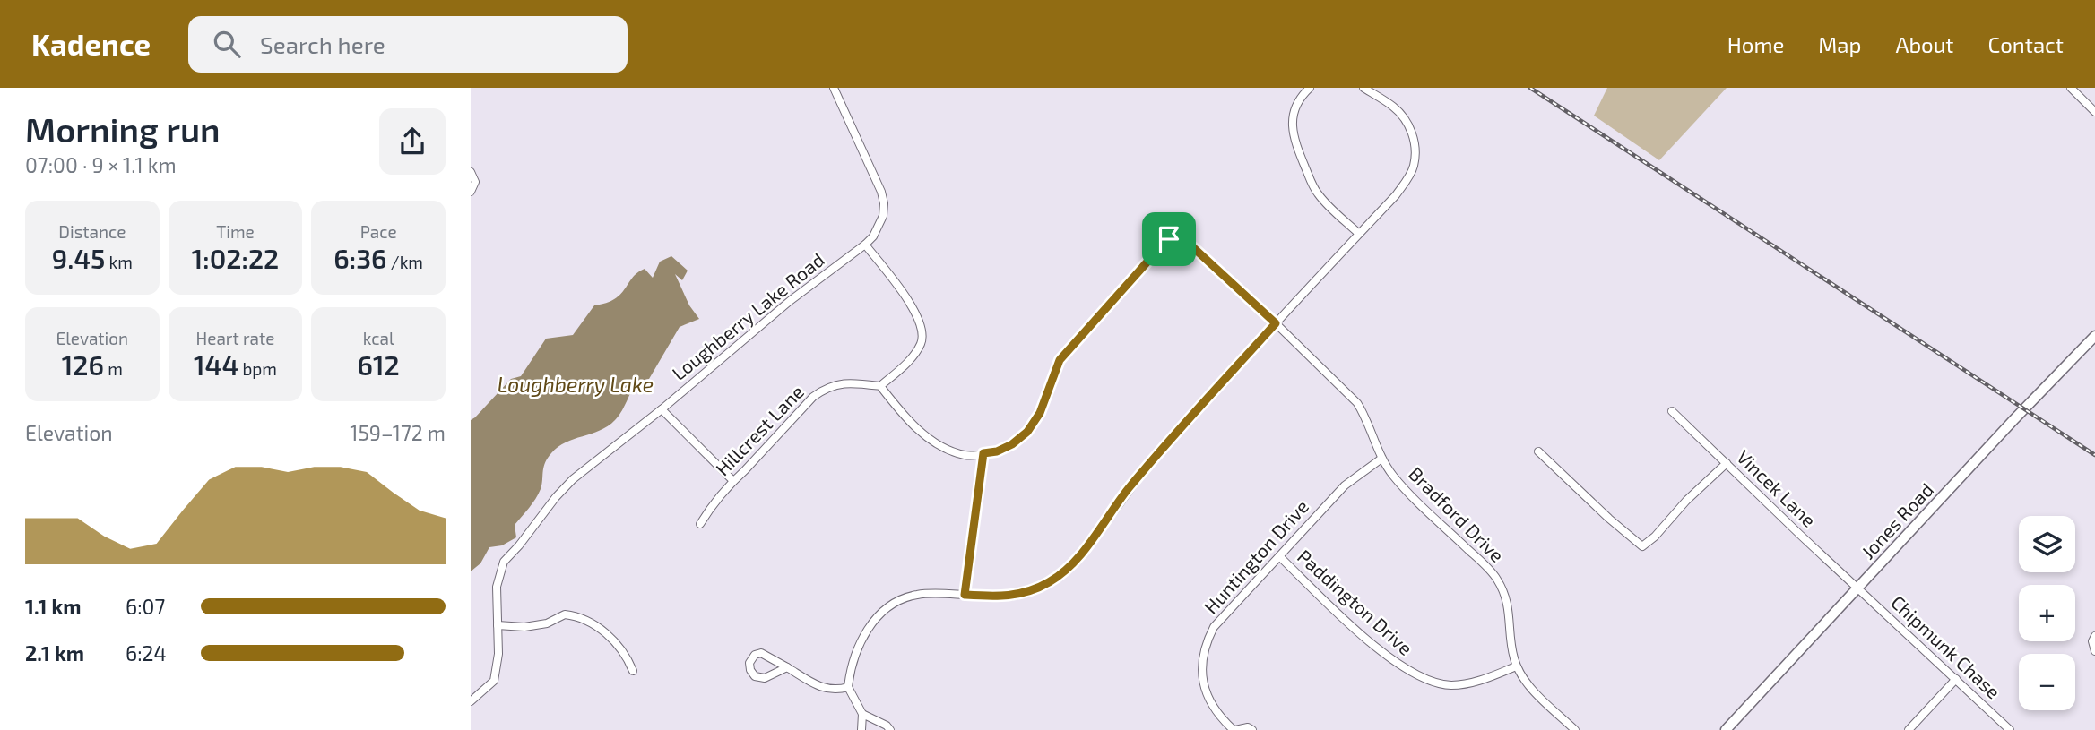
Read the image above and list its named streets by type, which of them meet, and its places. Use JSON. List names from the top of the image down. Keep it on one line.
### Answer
{"streets":{"street":["Loughberry Lake Road","Hillcrest Lane","Vincek Lane","Bradford Drive","Jones Road","Huntington Drive","Paddington Drive","Chipmunk Chase"]},"crossings":[["Vincek Lane","Jones Road"],["Vincek Lane","Chipmunk Chase"],["Bradford Drive","Huntington Drive"],["Bradford Drive","Paddington Drive"],["Jones Road","Chipmunk Chase"],["Huntington Drive","Paddington Drive"]],"water":["Loughberry Lake"],"page":{"header":"Kadence","search":"Search here","nav":["Home","Map","About","Contact"],"heading":["Morning run","07:00 · 9 × 1.1 km"],"stats":[["Distance","9.45 km"],["Time","1:02:22"],["Pace","6:36 /km"],["Elevation","126 m"],["Heart rate","144 bpm"],["kcal","612"]],"chart":["Elevation","159–172 m"],"map_buttons":["+","−"],"list":[{"name":"1.1 km","note":"6:07"},{"name":"2.1 km","note":"6:24"}]}}
